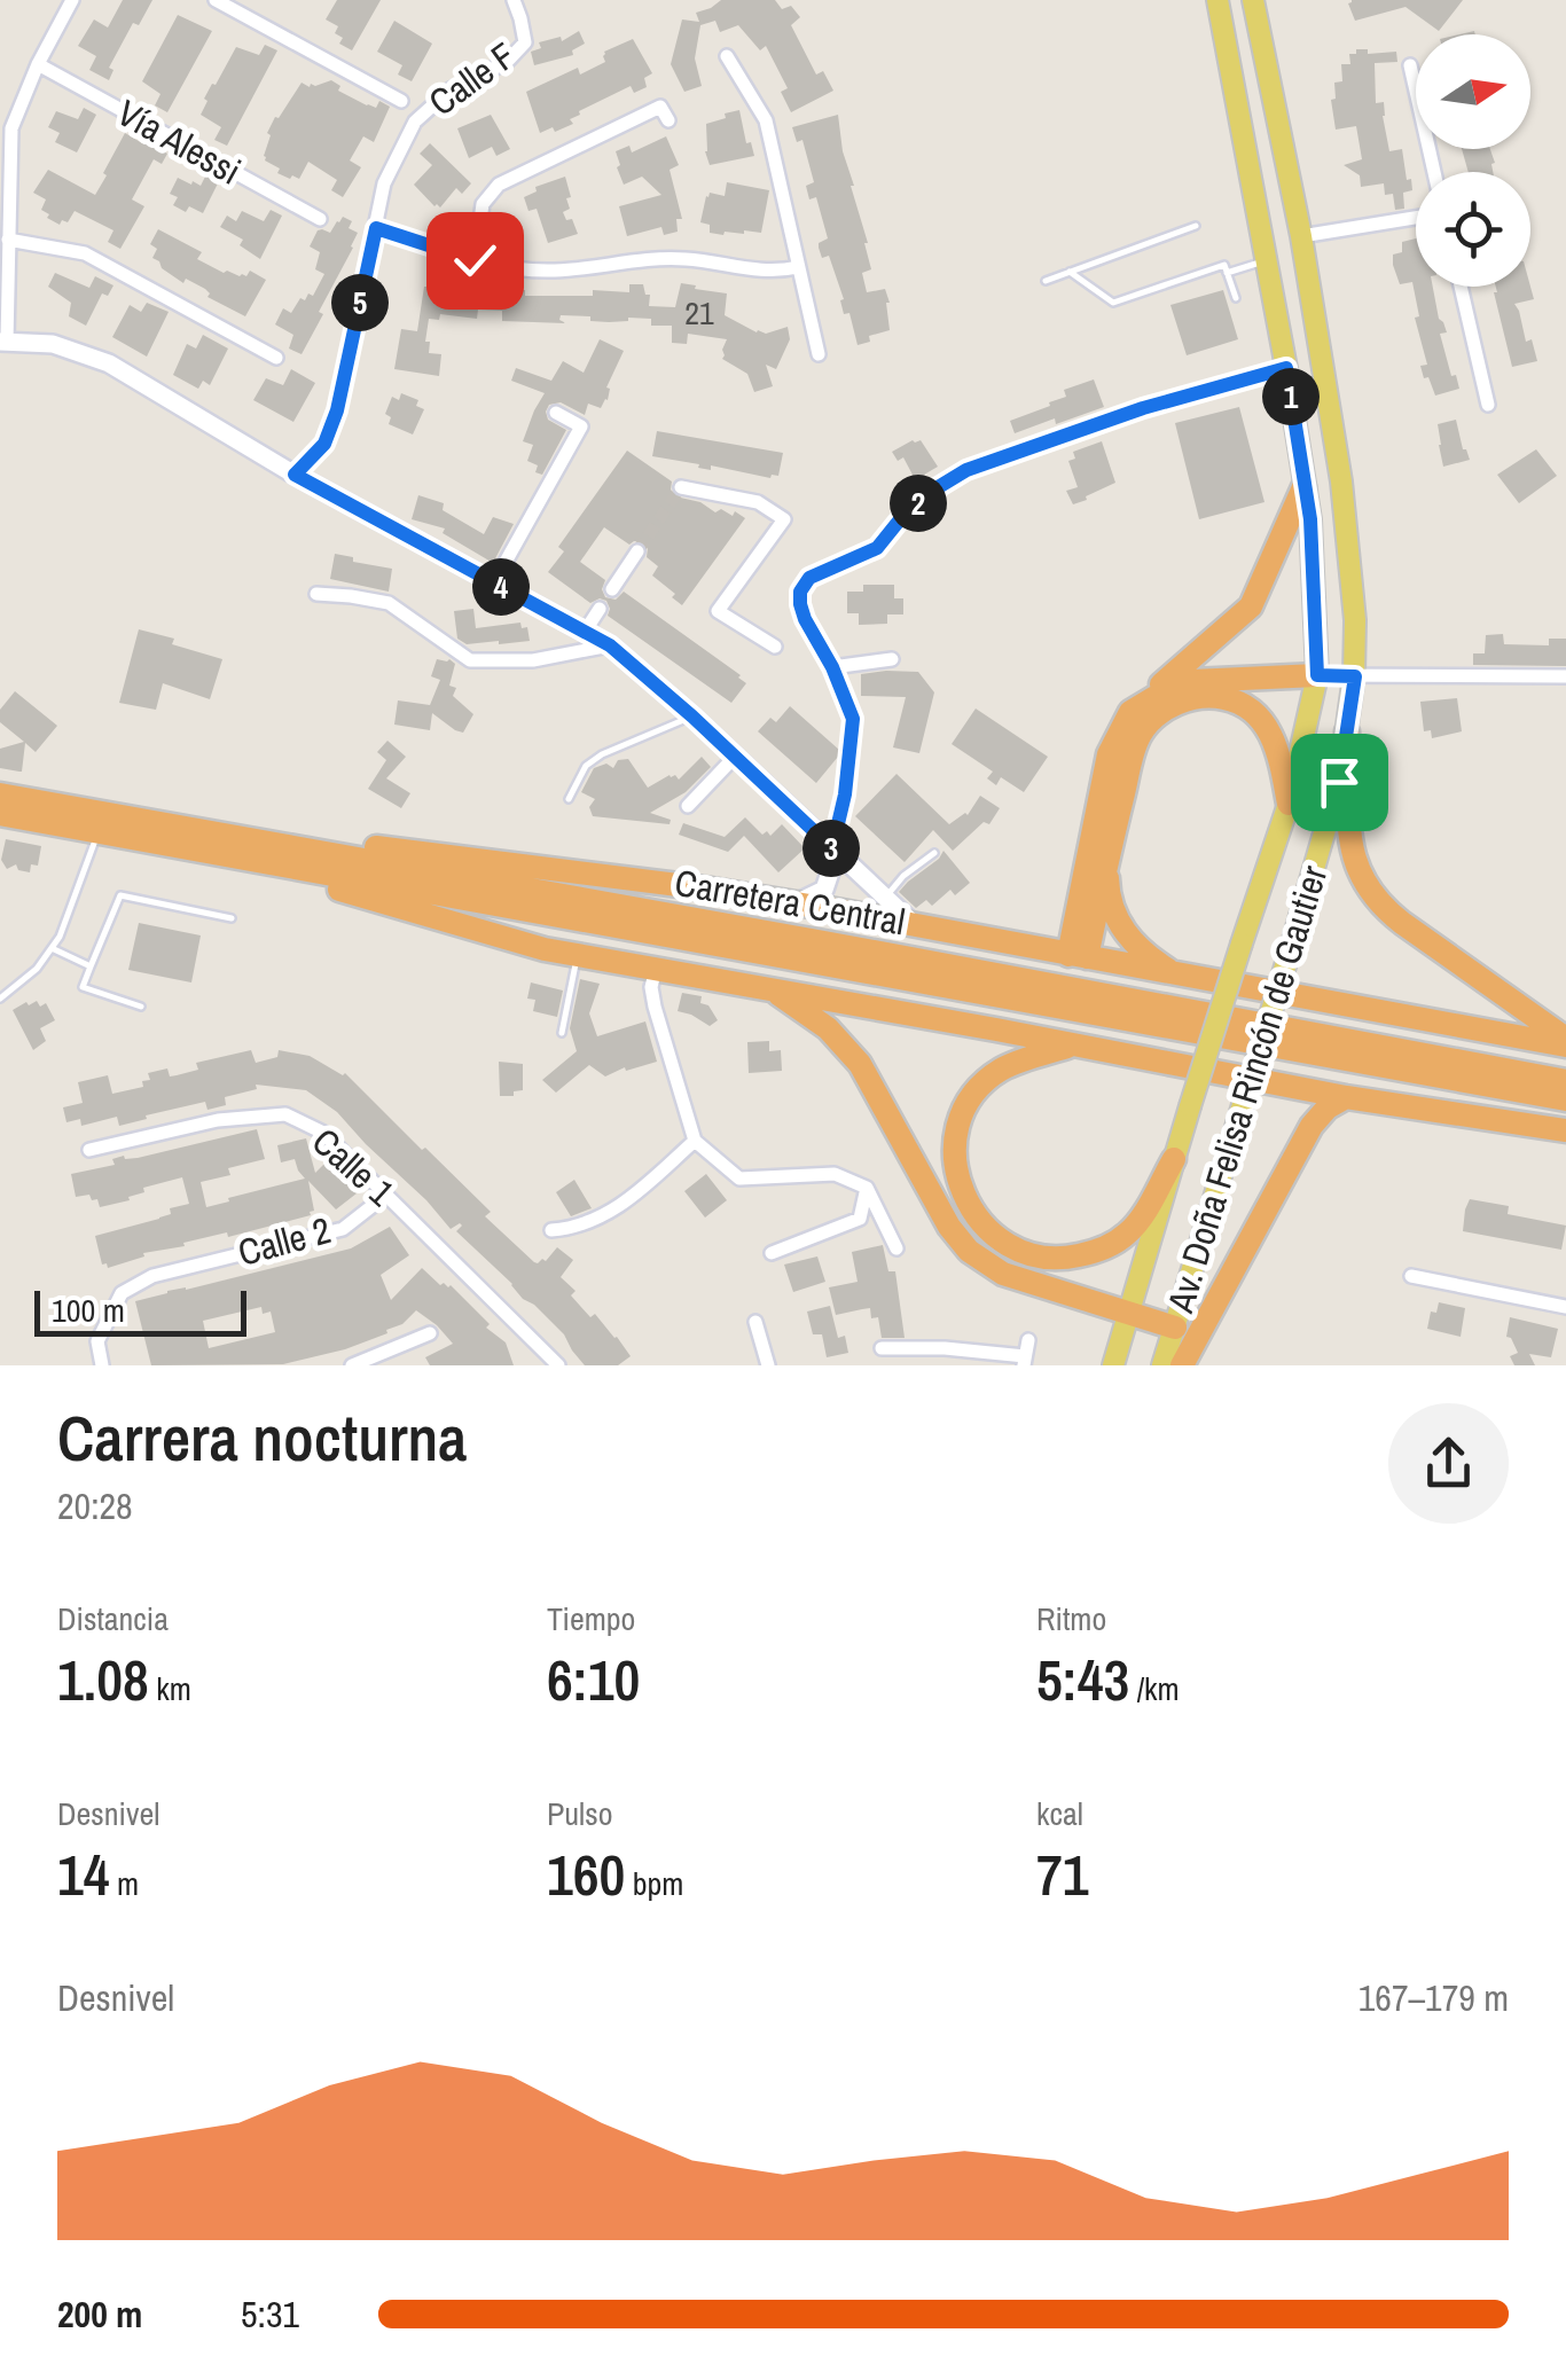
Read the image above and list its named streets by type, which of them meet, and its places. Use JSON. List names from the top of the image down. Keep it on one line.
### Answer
{"streets":{"highway":["Carretera Central"],"main road":["Av. Doña Felisa Rincón de Gautier"],"street":["Calle F","Vía Alessi","Calle 1","Calle 2"]},"crossings":[["Calle 1","Calle 2"]],"house_numbers":["21"],"scale_bar":"100 m","north":"right","page":{"pins":["5","1","2","4","3"],"scale":"100 m","heading":["Carrera nocturna","20:28"],"stats":[["Distancia","1.08 km"],["Tiempo","6:10"],["Ritmo","5:43 /km"],["Desnivel","14 m"],["Pulso","160 bpm"],["kcal","71"]],"chart":["Desnivel","167–179 m"],"list":[{"name":"200 m","note":"5:31"}]}}
